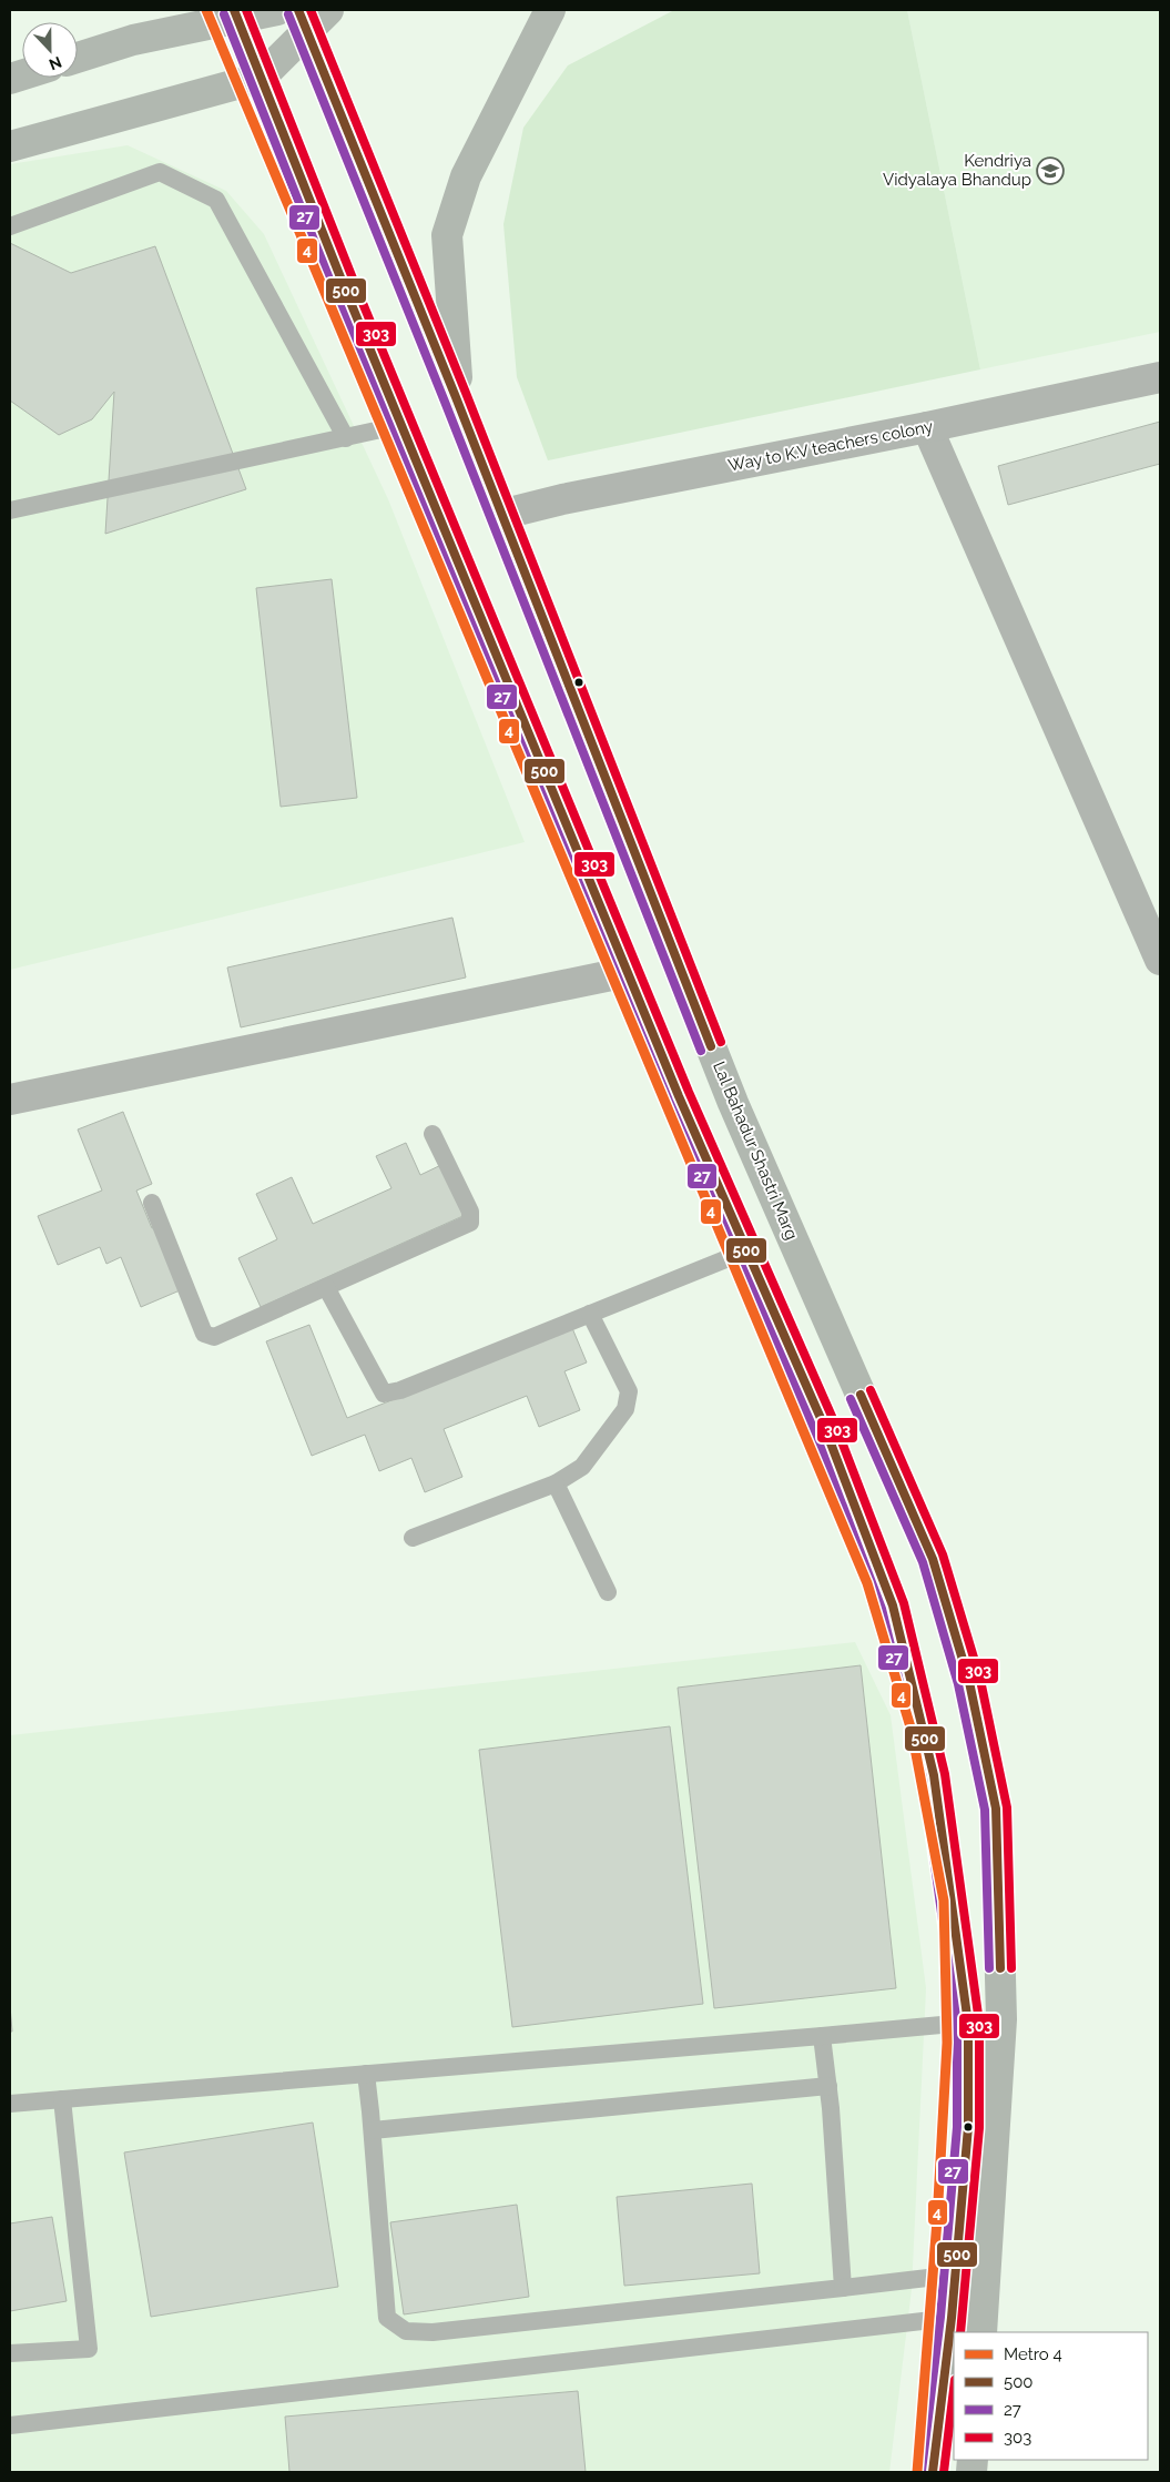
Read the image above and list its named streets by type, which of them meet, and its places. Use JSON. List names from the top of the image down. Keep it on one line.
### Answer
{"streets":{"main road":["Lal Bahadur Shastri Marg"],"street":["Way to K.V teachers colony"]},"crossings":[["Way to K.V teachers colony","Lal Bahadur Shastri Marg"]],"places":{"school or university":["Kendriya Vidyalaya Bhandup"]},"lines":["metro line 4","transit line 500","transit line 303","transit line 27"],"legend":["Metro 4","500","27","303"],"north":"bottom"}
